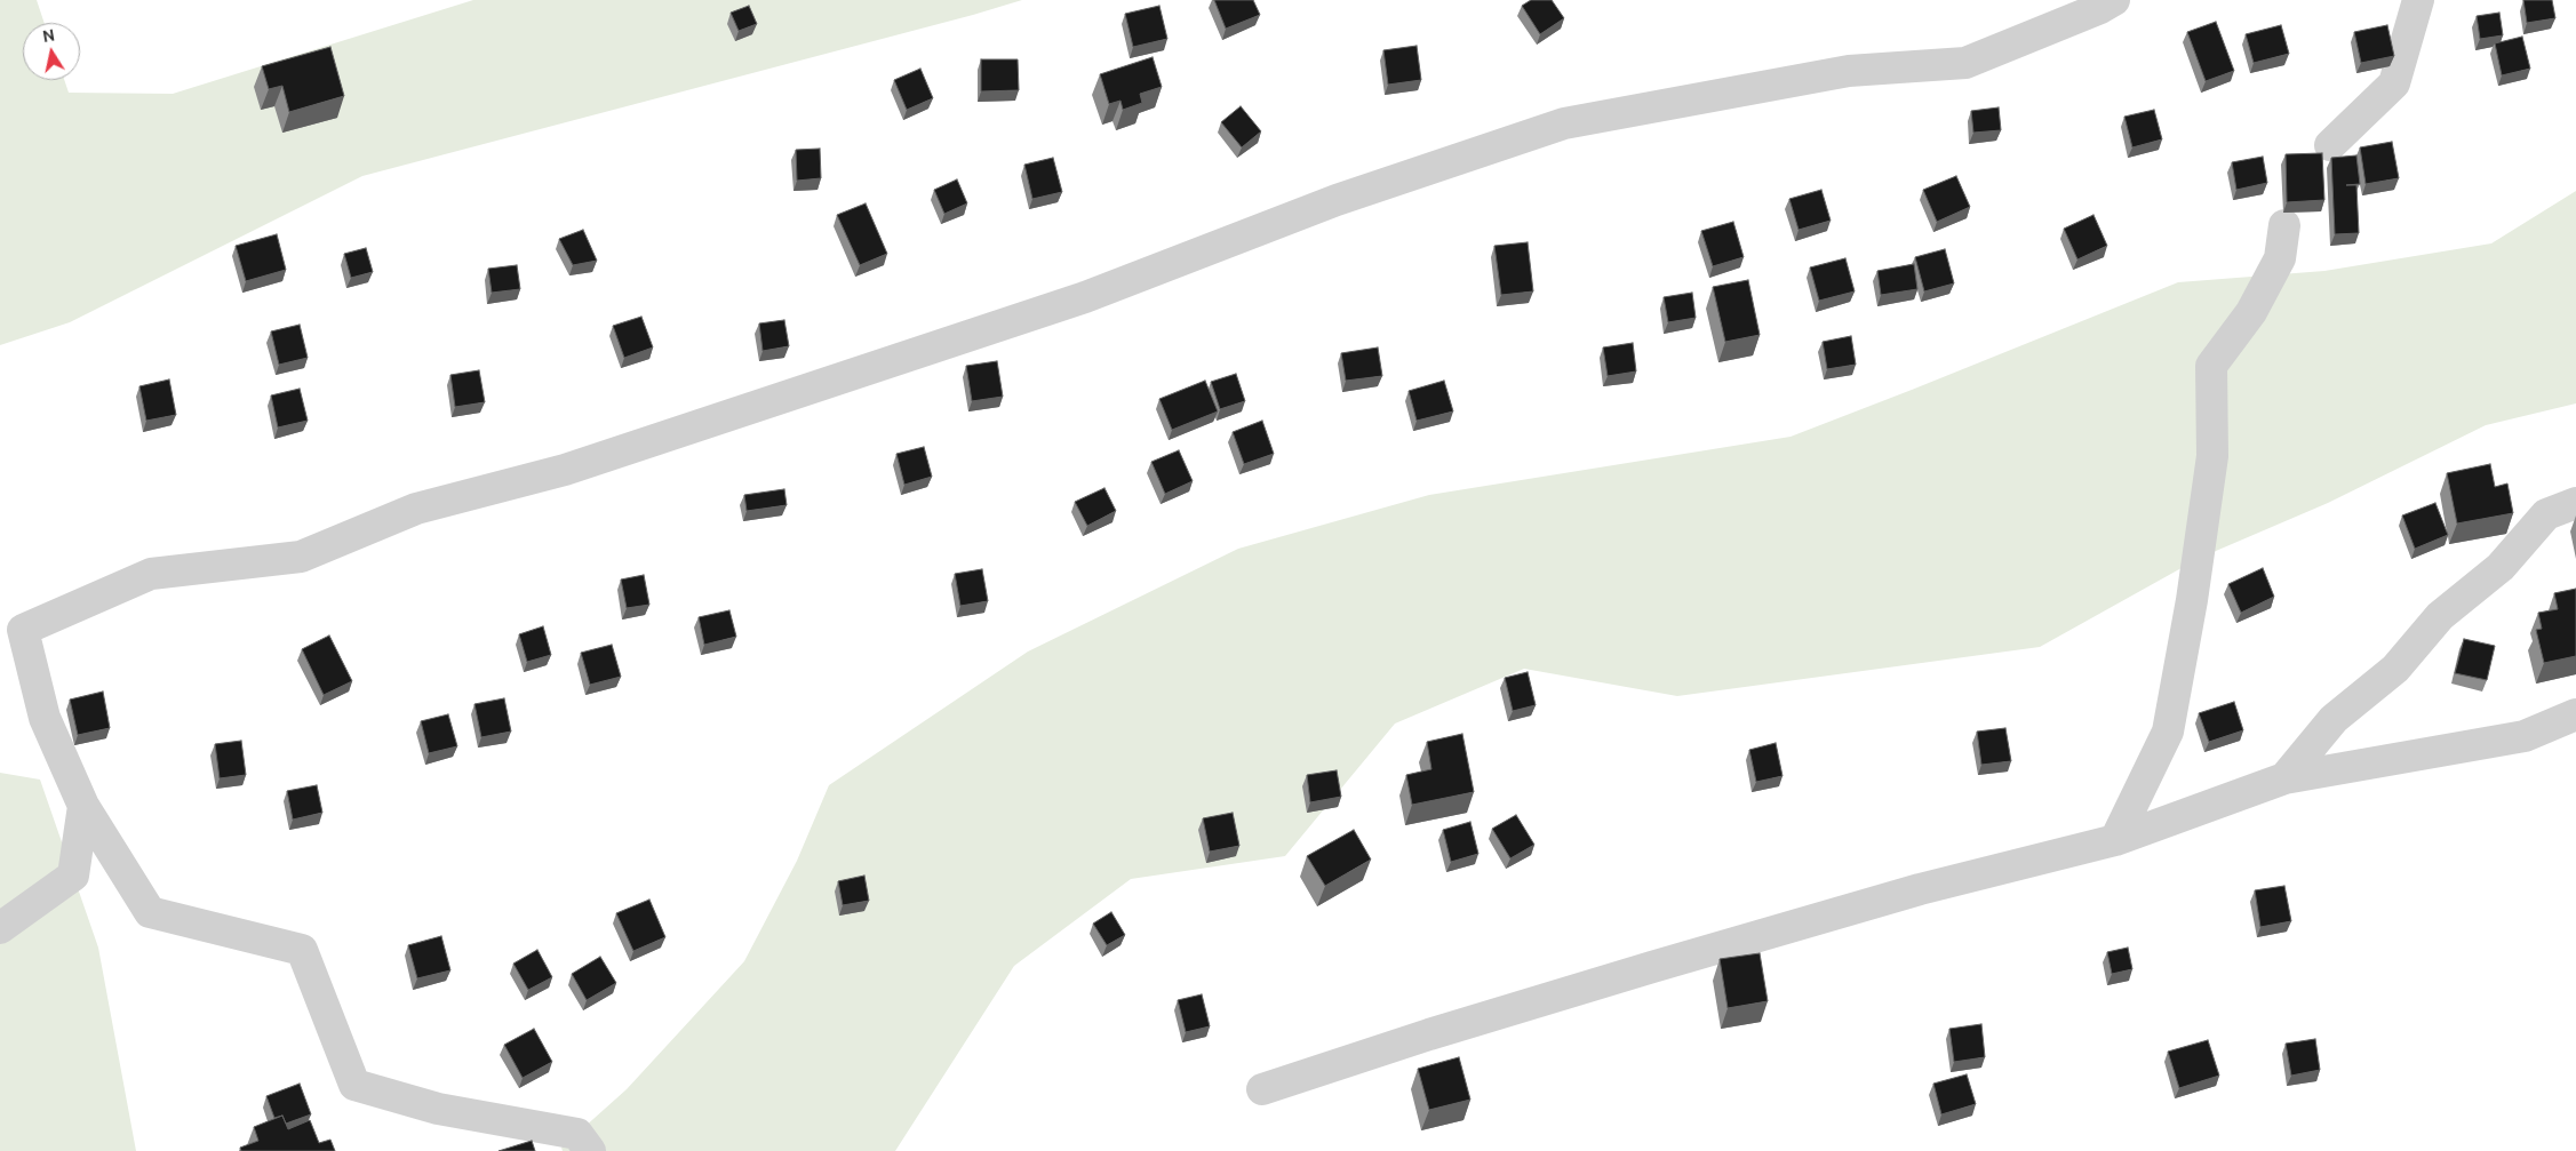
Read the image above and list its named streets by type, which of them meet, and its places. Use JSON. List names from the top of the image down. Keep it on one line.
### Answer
{"north":"top"}
